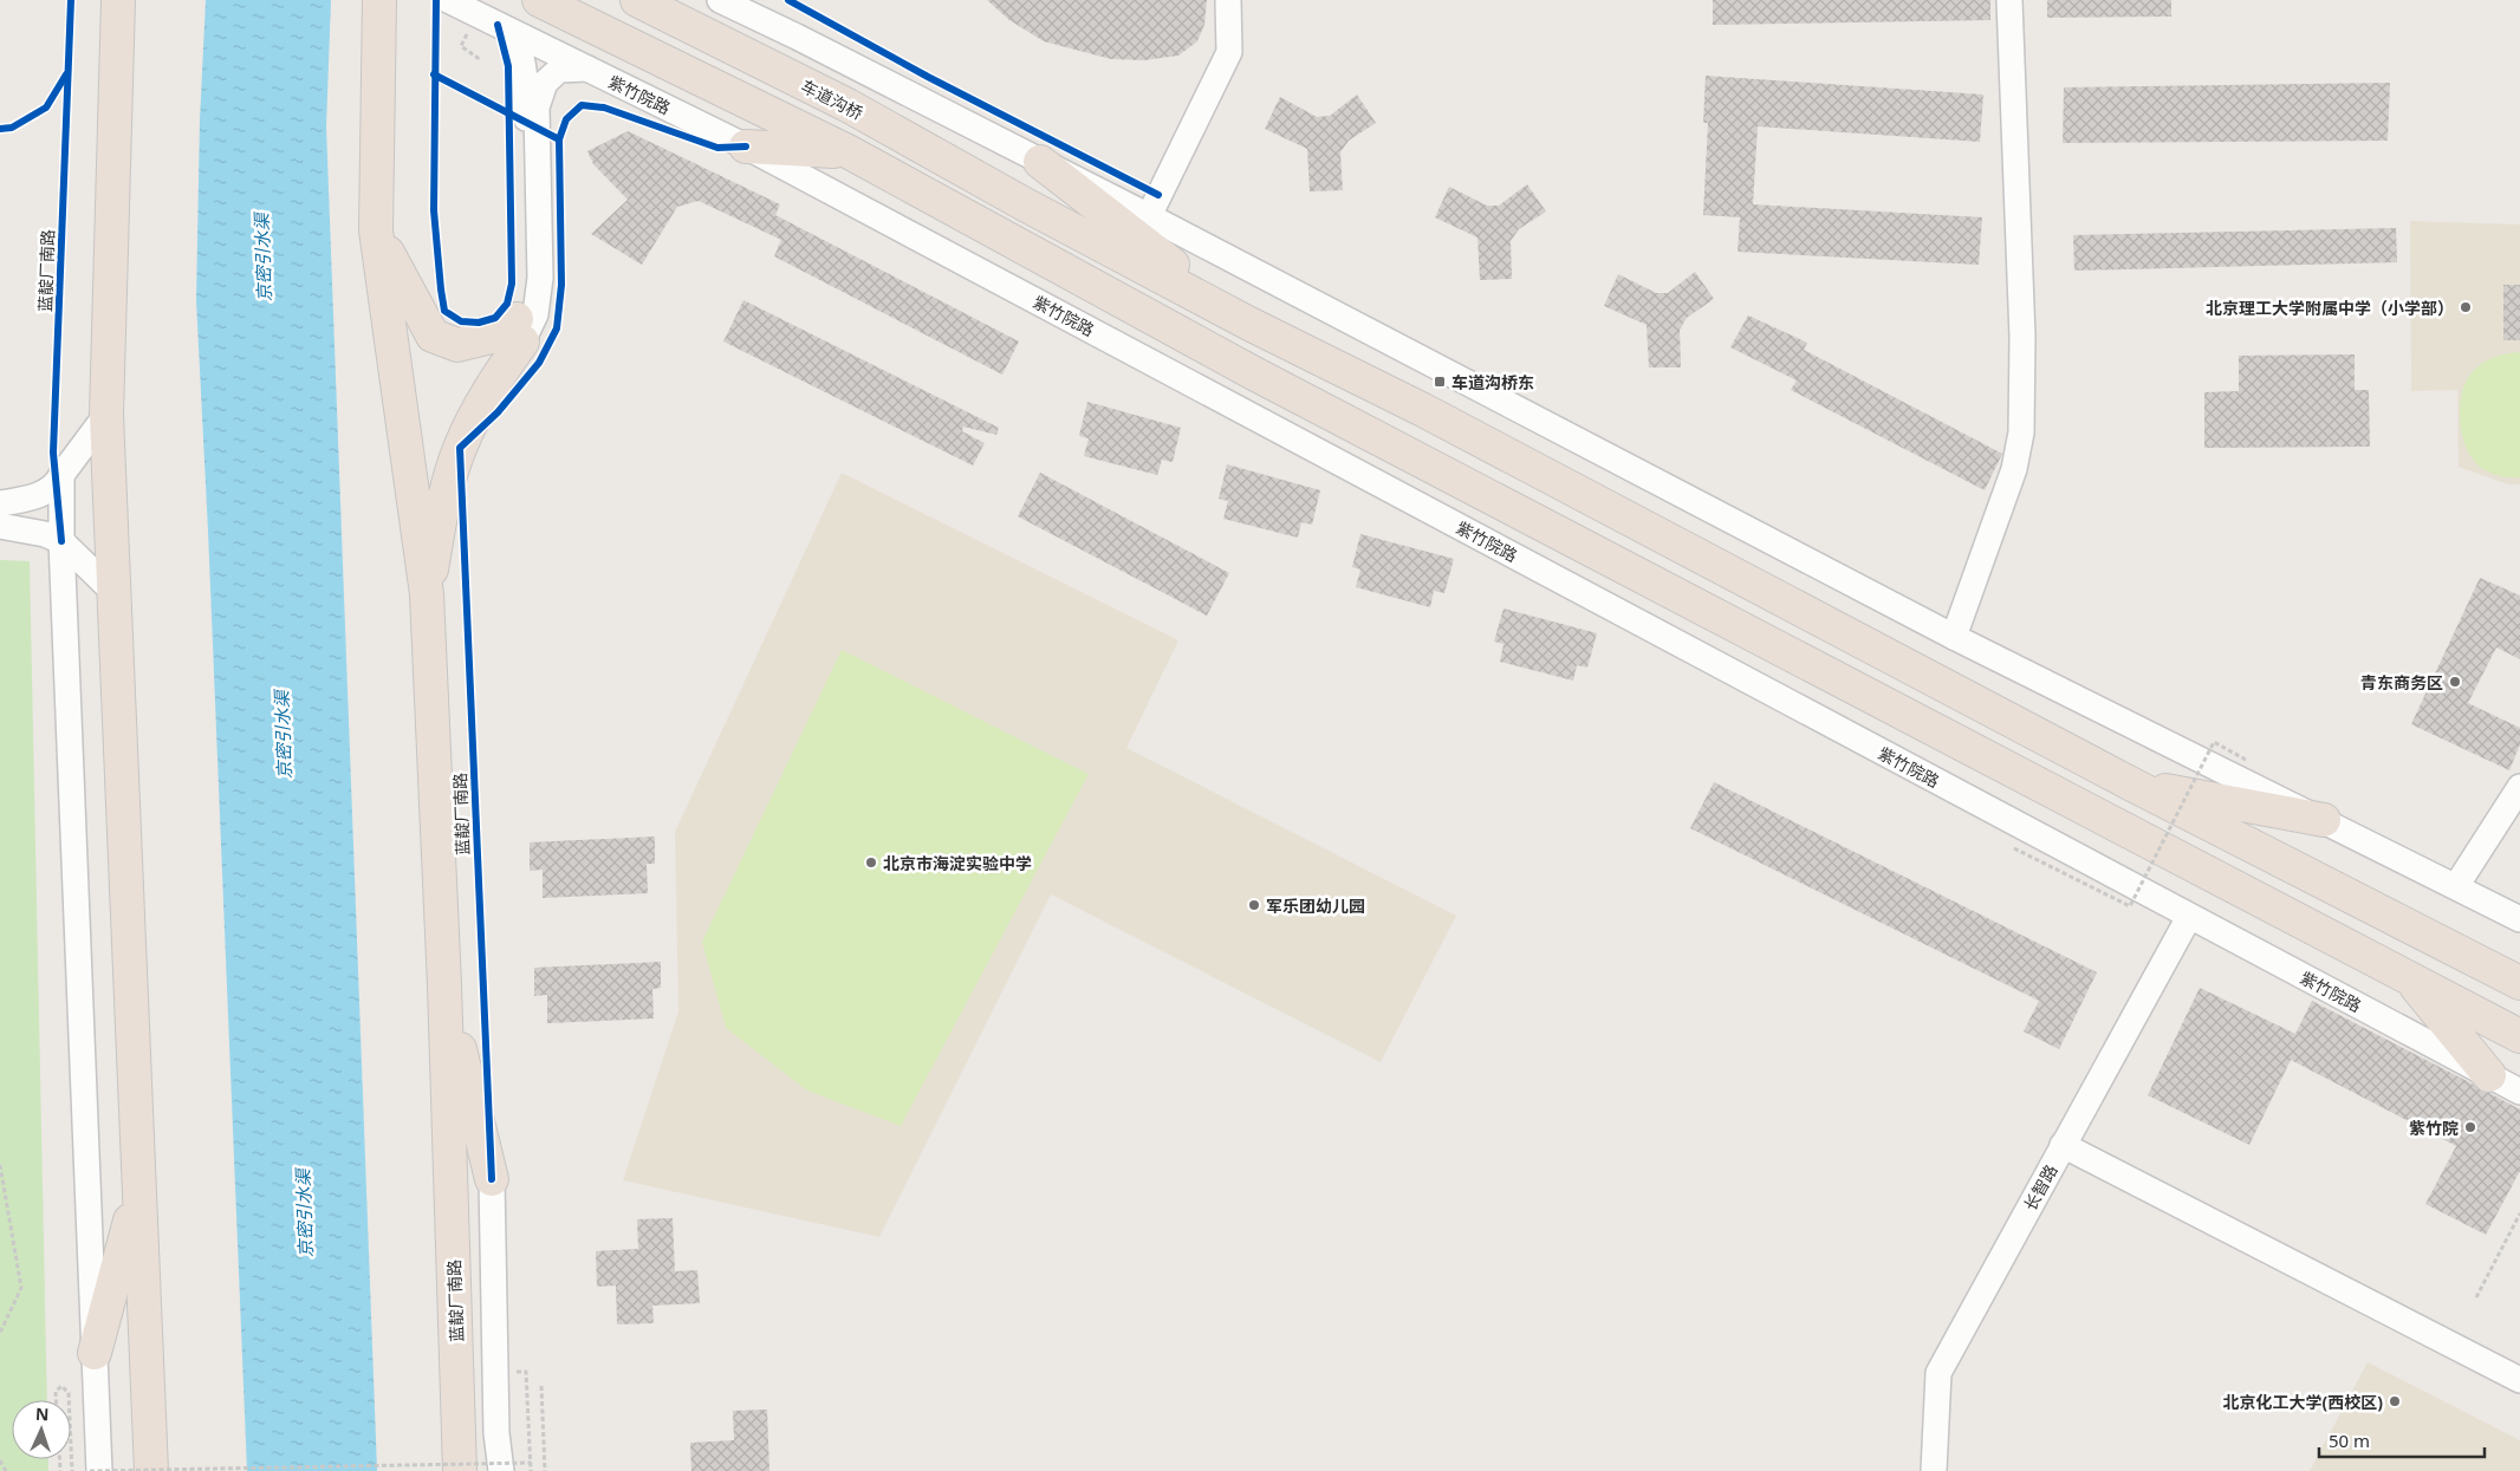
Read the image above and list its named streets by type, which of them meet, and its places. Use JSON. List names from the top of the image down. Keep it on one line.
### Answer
{"streets":{"highway":["车道沟桥","蓝靛厂南路"],"street":["紫竹院路","长智路"]},"crossings":[["紫竹院路","长智路"]],"water":["京密引水渠"],"places":{"other":["北京理工大学附属中学（小学部）","青东商务区","北京市海淀实验中学","军乐团幼儿园","紫竹院","北京化工大学(西校区)"],"transit":["车道沟桥东"]},"scale_bar":"50 m","north":"top"}
